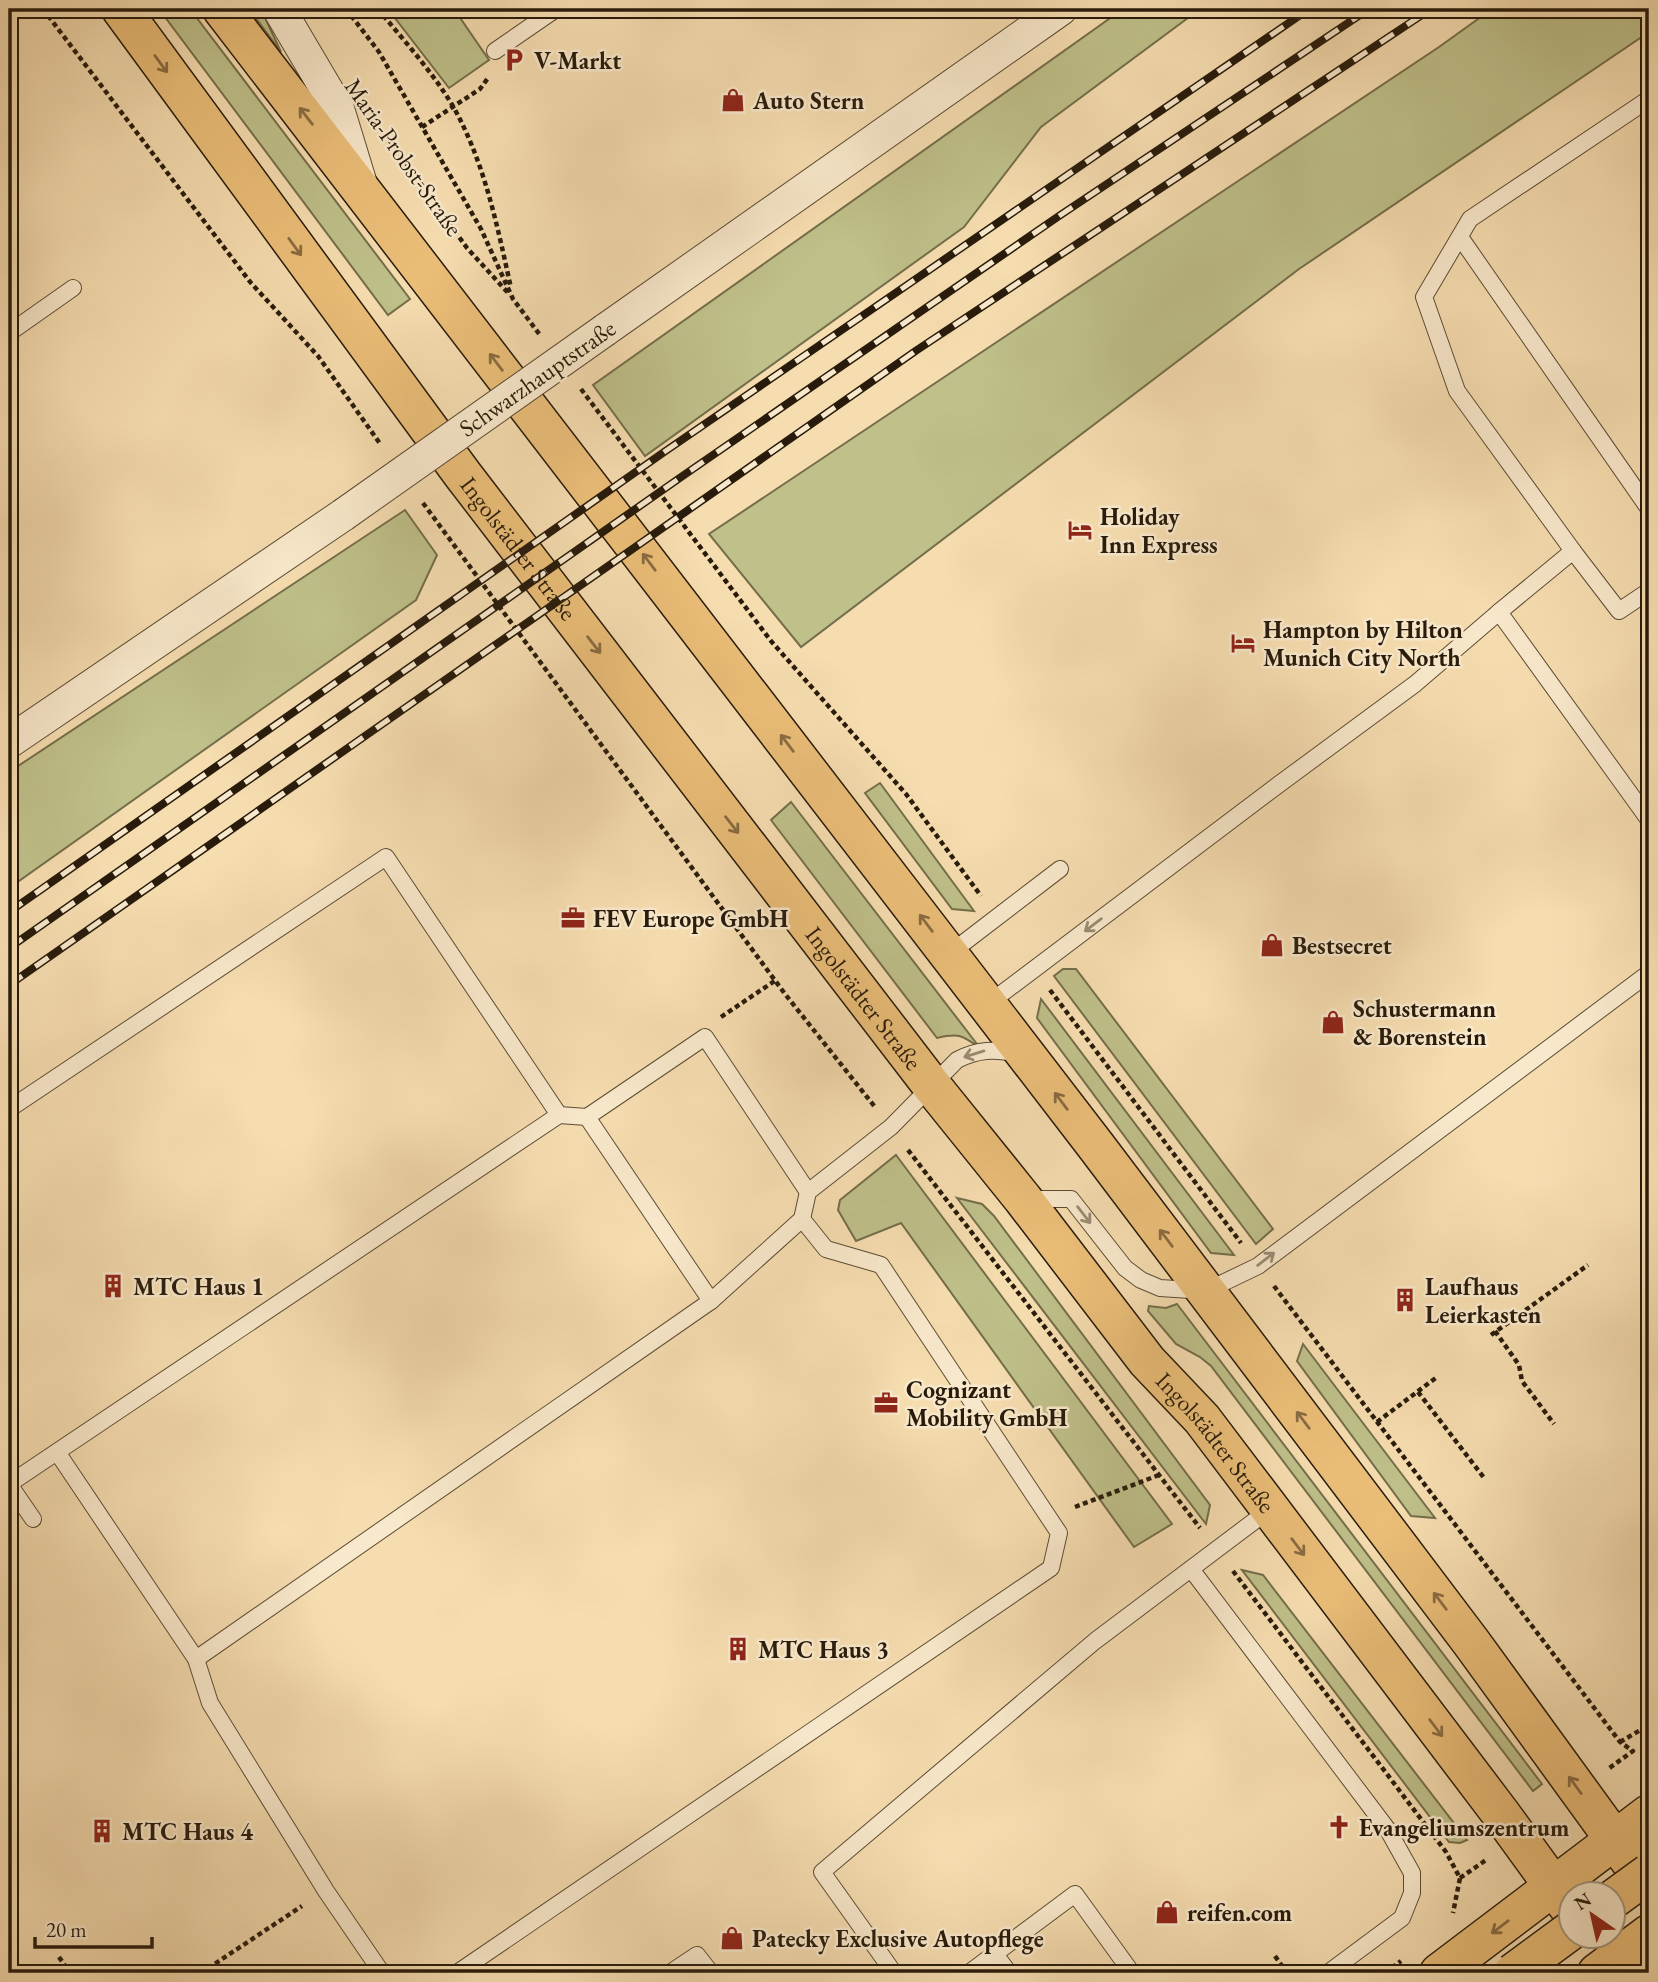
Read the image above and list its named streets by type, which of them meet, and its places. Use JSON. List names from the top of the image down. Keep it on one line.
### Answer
{"streets":{"main road":["Ingolstädter Straße"],"street":["Maria-Probst-Straße","Schwarzhauptstraße"]},"places":{"parking":["V-Markt"],"shop":["Auto Stern","Bestsecret","Schustermann & Borenstein","reifen.com","Patecky Exclusive Autopflege"],"hotel":["Holiday Inn Express","Hampton by Hilton Munich City North"],"office":["FEV Europe GmbH","Cognizant Mobility GmbH"],"building":["MTC Haus 1","Laufhaus Leierkasten","MTC Haus 3","MTC Haus 4"],"church":["Evangeliumszentrum"]},"scale_bar":"20 m","north":"top left"}
